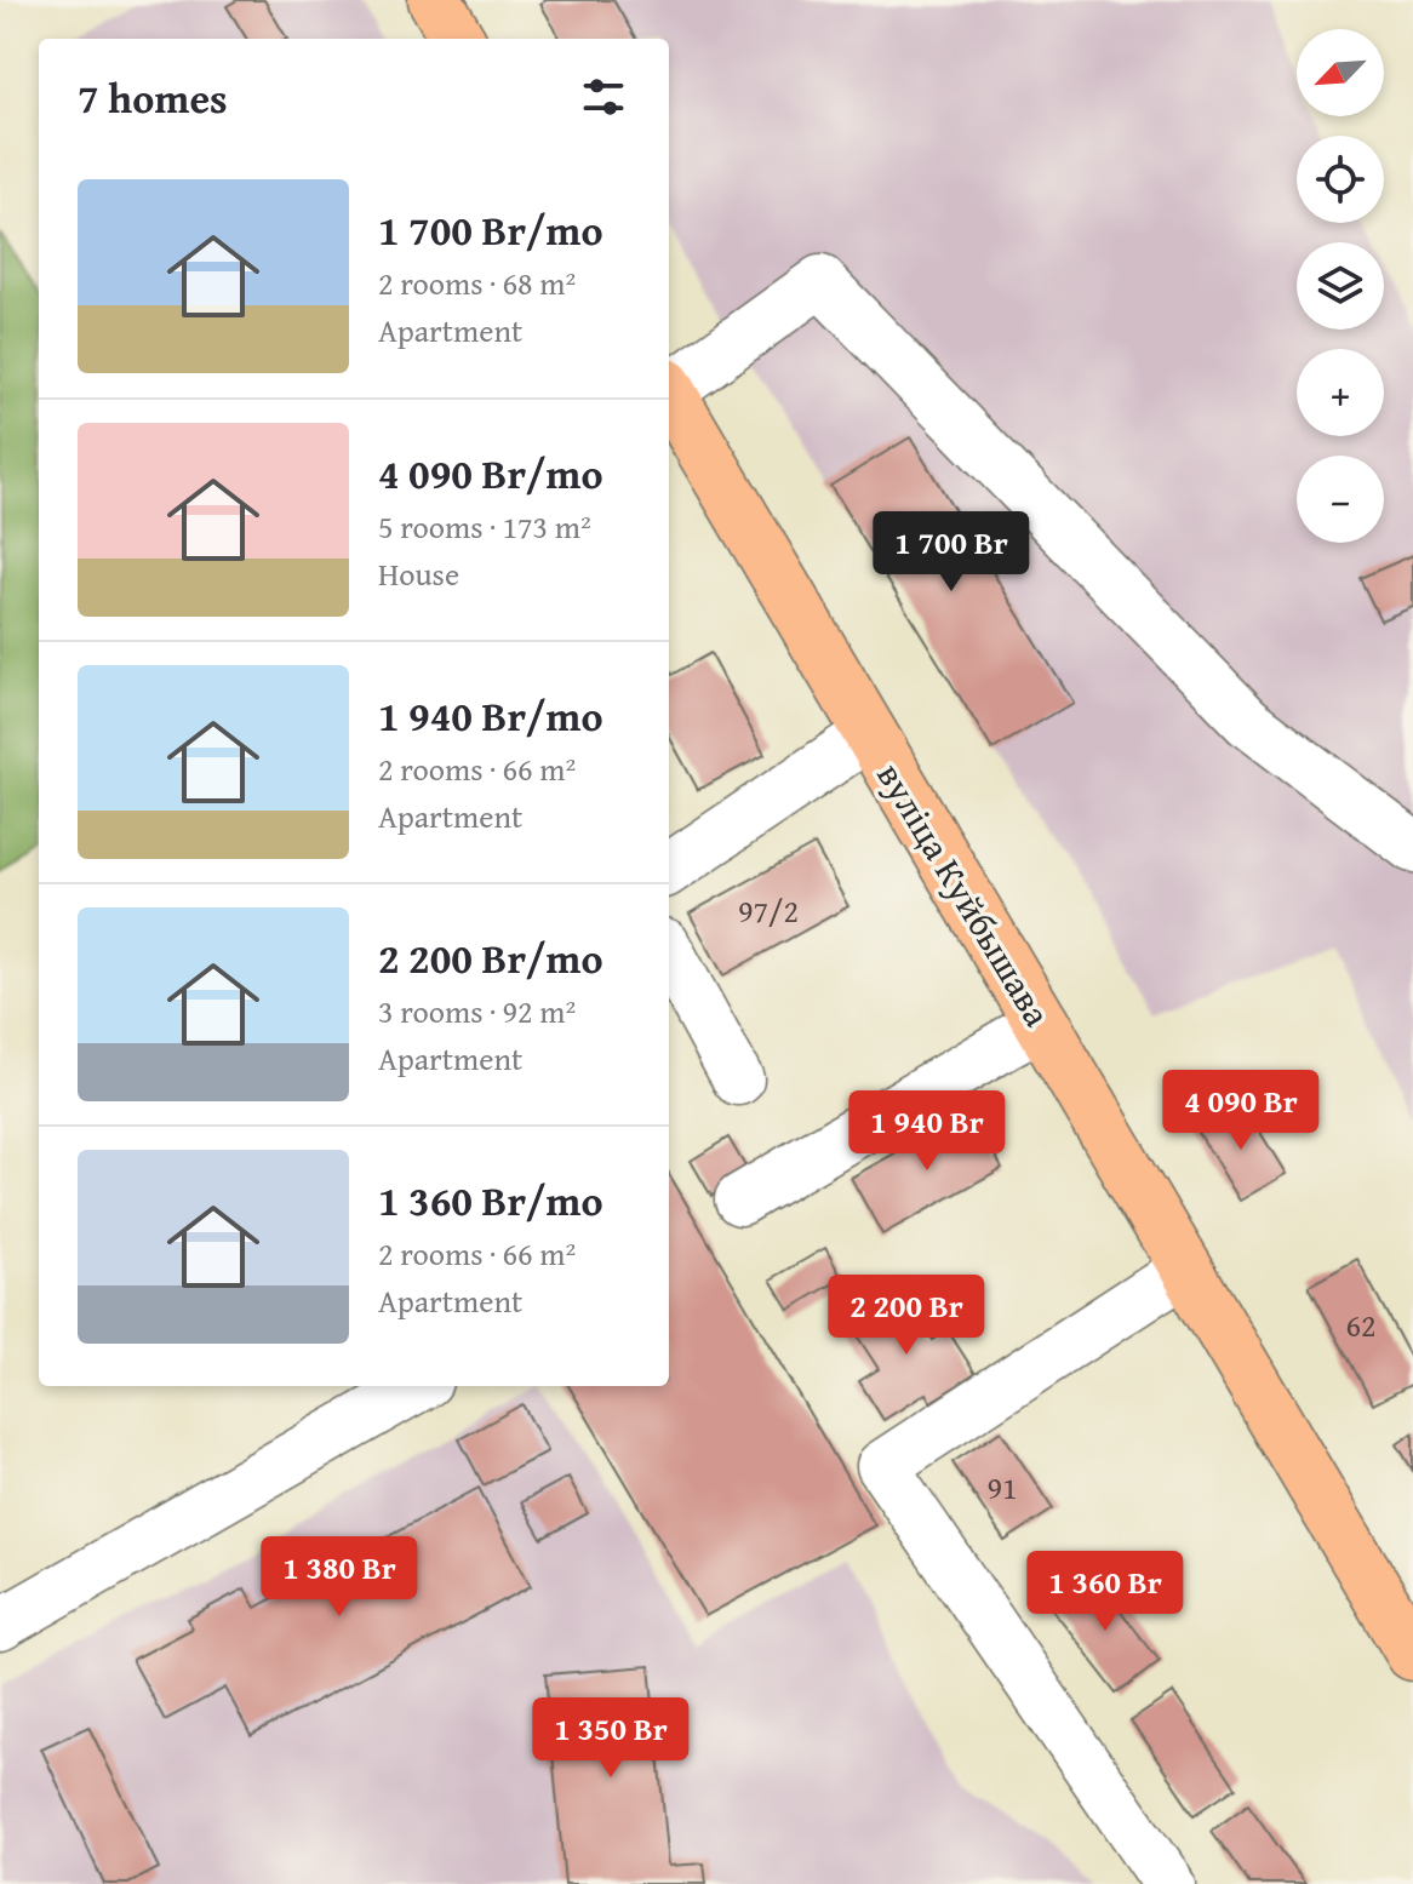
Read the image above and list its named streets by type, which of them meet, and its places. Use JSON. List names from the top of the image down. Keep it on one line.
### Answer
{"streets":{"main road":["вуліца Куйбышава"]},"house_numbers":["97/2","62","91"],"north":"bottom left","page":{"map_buttons":["+","−"],"heading":"7 homes","list":[{"name":"1 700 Br/mo","note":"2 rooms · 68 m² · Apartment"},{"name":"4 090 Br/mo","note":"5 rooms · 173 m² · House"},{"name":"1 940 Br/mo","note":"2 rooms · 66 m² · Apartment"},{"name":"2 200 Br/mo","note":"3 rooms · 92 m² · Apartment"},{"name":"1 360 Br/mo","note":"2 rooms · 66 m² · Apartment"}],"price":["1 700 Br","4 090 Br","1 940 Br","2 200 Br","1 380 Br","1 360 Br","1 350 Br"]}}
